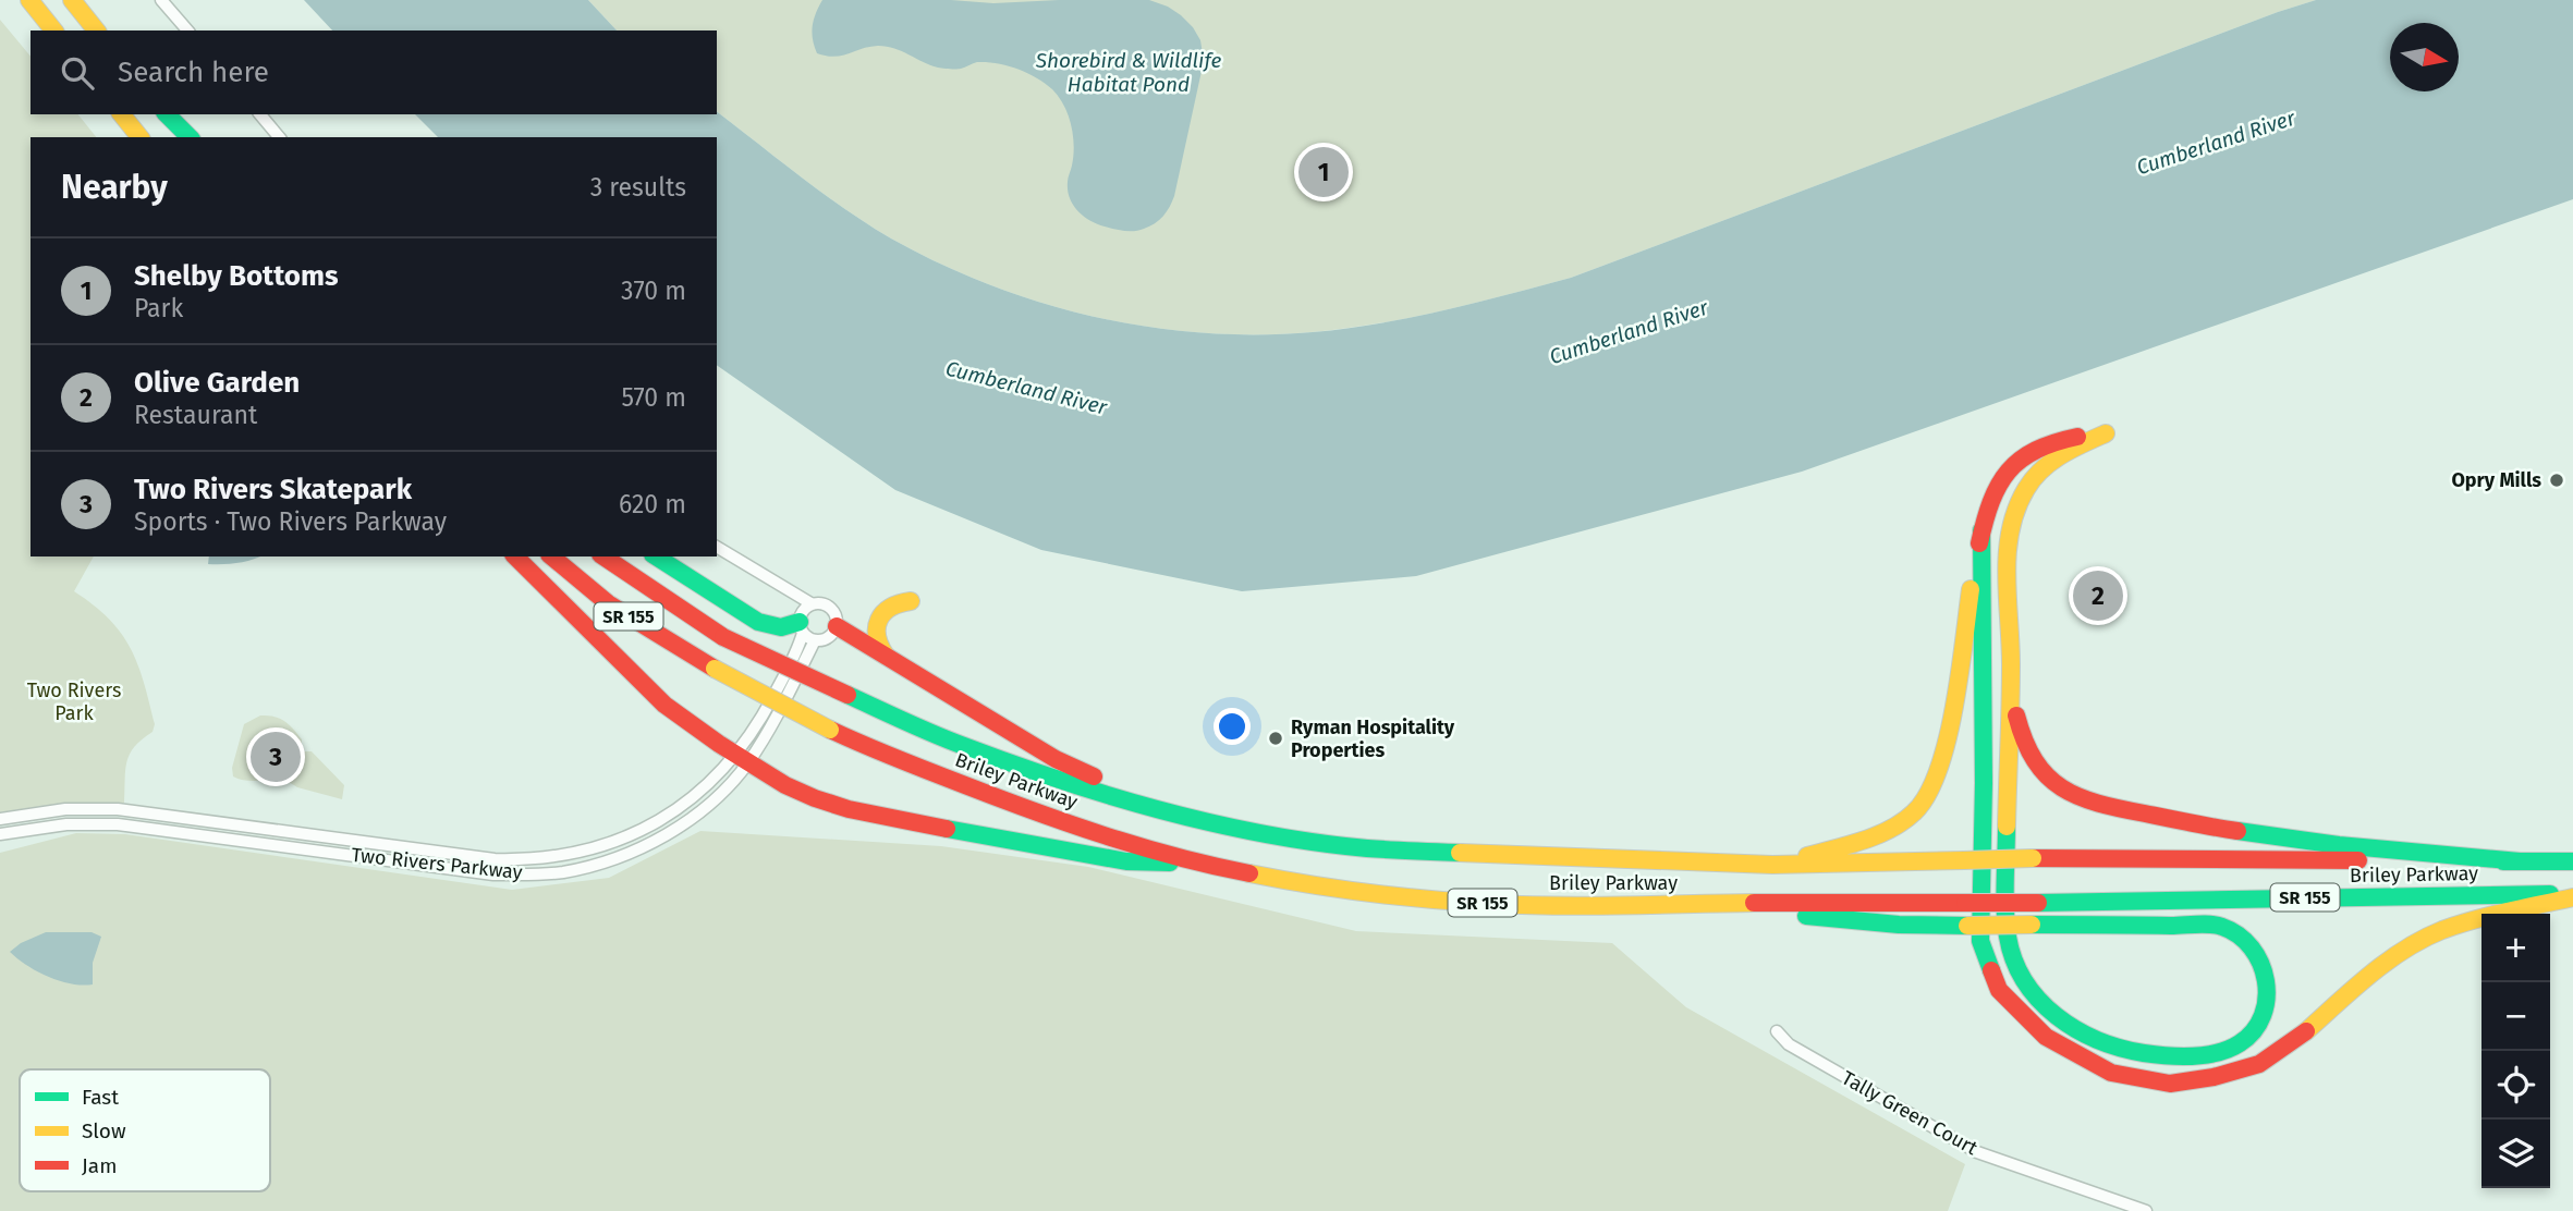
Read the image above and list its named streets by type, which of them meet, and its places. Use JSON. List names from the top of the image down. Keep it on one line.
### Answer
{"streets":{"highway":["SR 155","Briley Parkway"],"street":["Two Rivers Parkway","Tally Green Court"]},"water":["Shorebird & Wildlife Habitat Pond","Cumberland River"],"parks":["Two Rivers Park"],"places":["Opry Mills","Ryman Hospitality Properties"],"legend":["Fast","Slow","Jam"],"north":"right","page":{"search":"Search here","heading":["Nearby","3 results"],"pins":["1","2","3"],"list":[{"mark":"1","name":"Shelby Bottoms","note":"Park","value":"370 m"},{"mark":"2","name":"Olive Garden","note":"Restaurant","value":"570 m"},{"mark":"3","name":"Two Rivers Skatepark","note":"Sports · Two Rivers Parkway","value":"620 m"}],"map_buttons":["+","−"]}}
